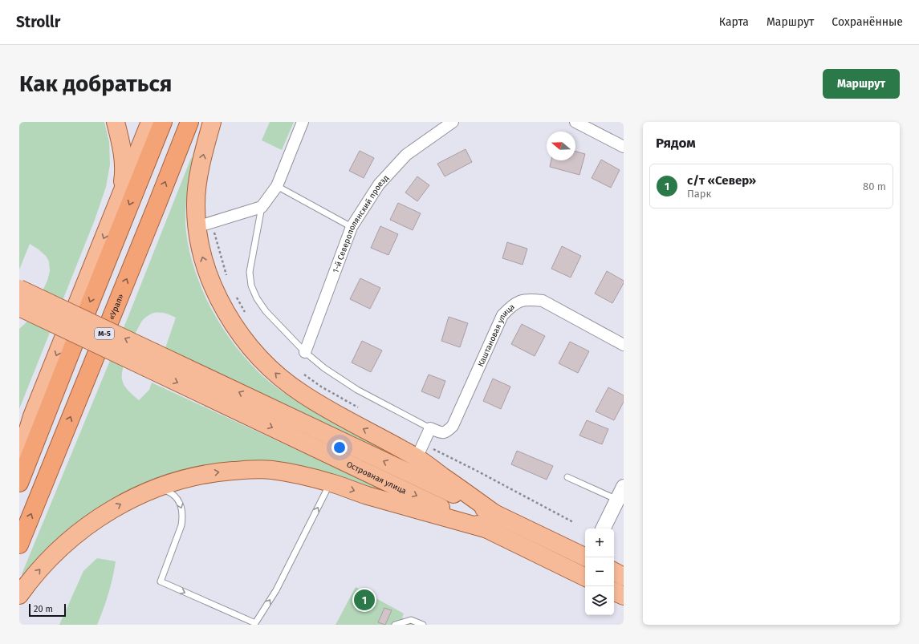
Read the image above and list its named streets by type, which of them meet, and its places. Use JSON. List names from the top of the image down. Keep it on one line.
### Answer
{"streets":{"highway":["«Урал»","М-5"],"main road":["Островная улица"],"street":["1-й Северополянский проезд","Каштановая улица"]},"scale_bar":"20 m","north":"left","page":{"header":"Strollr","nav":["Карта","Маршрут","Сохранённые"],"buttons":"Маршрут","title":"Как добраться","heading":"Рядом","list":[{"mark":"1","name":"с/т «Север»","note":"Парк","value":"80 m"}],"map_buttons":["+","−"],"pins":"1","scale":"20 m"}}
